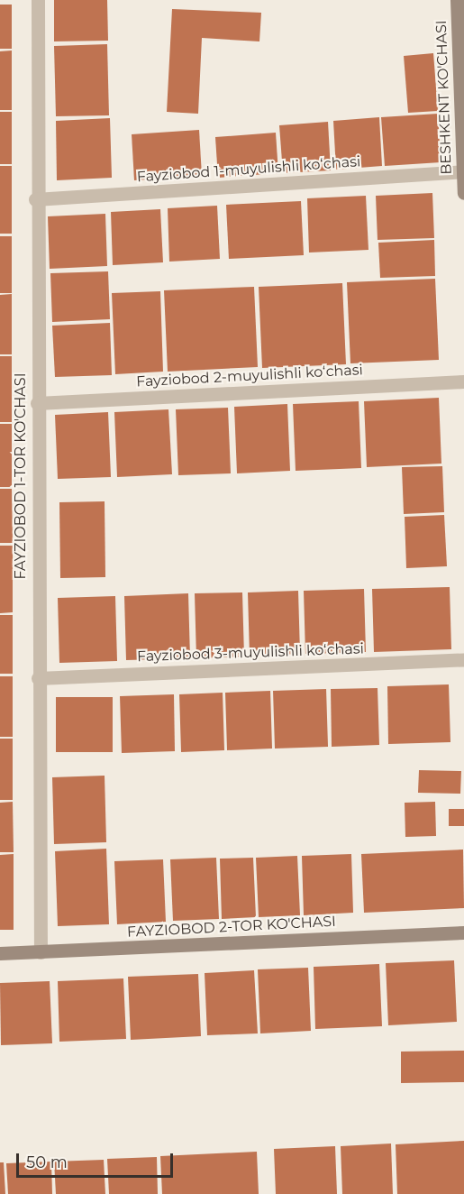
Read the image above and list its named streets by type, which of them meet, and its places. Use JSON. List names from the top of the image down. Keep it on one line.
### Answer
{"streets":{"street":["BESHKENT KO'CHASI","Fayziobod 1-muyulishli koʻchasi","Fayziobod 2-muyulishli koʻchasi","FAYZIOBOD 1-TOR KO'CHASI","Fayziobod 3-muyulishli koʻchasi","FAYZIOBOD 2-TOR KO'CHASI"]},"crossings":[["BESHKENT KO'CHASI","Fayziobod 1-muyulishli koʻchasi"],["Fayziobod 1-muyulishli koʻchasi","FAYZIOBOD 1-TOR KO'CHASI"],["Fayziobod 2-muyulishli koʻchasi","FAYZIOBOD 1-TOR KO'CHASI"],["FAYZIOBOD 1-TOR KO'CHASI","Fayziobod 3-muyulishli koʻchasi"],["FAYZIOBOD 1-TOR KO'CHASI","FAYZIOBOD 2-TOR KO'CHASI"]],"scale_bar":"50 m"}
